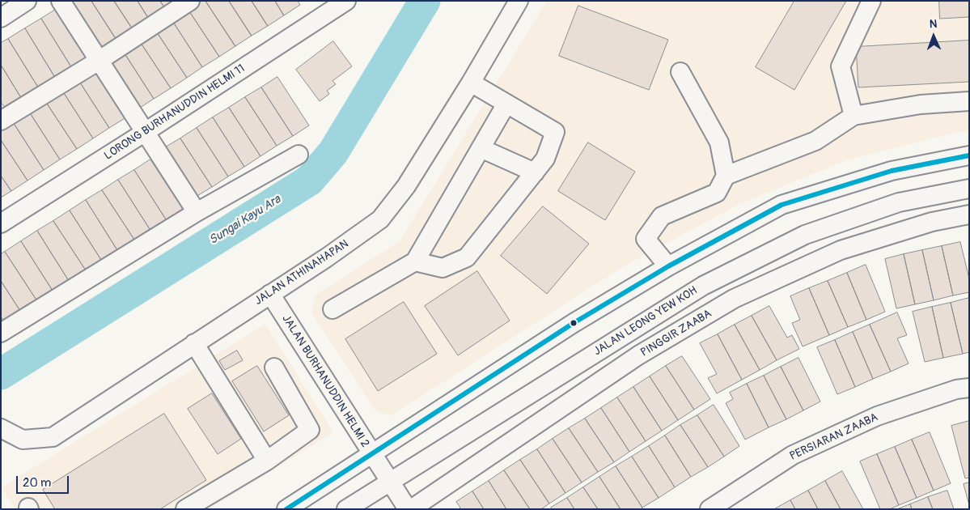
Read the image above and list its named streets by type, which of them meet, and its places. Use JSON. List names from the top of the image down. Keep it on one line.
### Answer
{"streets":{"street":["LORONG BURHANUDDIN HELMI 11","JALAN ATHINAHAPAN","JALAN LEONG YEW KOH","PINGGIR ZAABA","JALAN BURHANUDDIN HELMI 2","PERSIARAN ZAABA"]},"crossings":[["JALAN ATHINAHAPAN","JALAN BURHANUDDIN HELMI 2"],["JALAN LEONG YEW KOH","JALAN BURHANUDDIN HELMI 2"]],"water":["Sungai Kayu Ara"],"scale_bar":"20 m","north":"top"}
